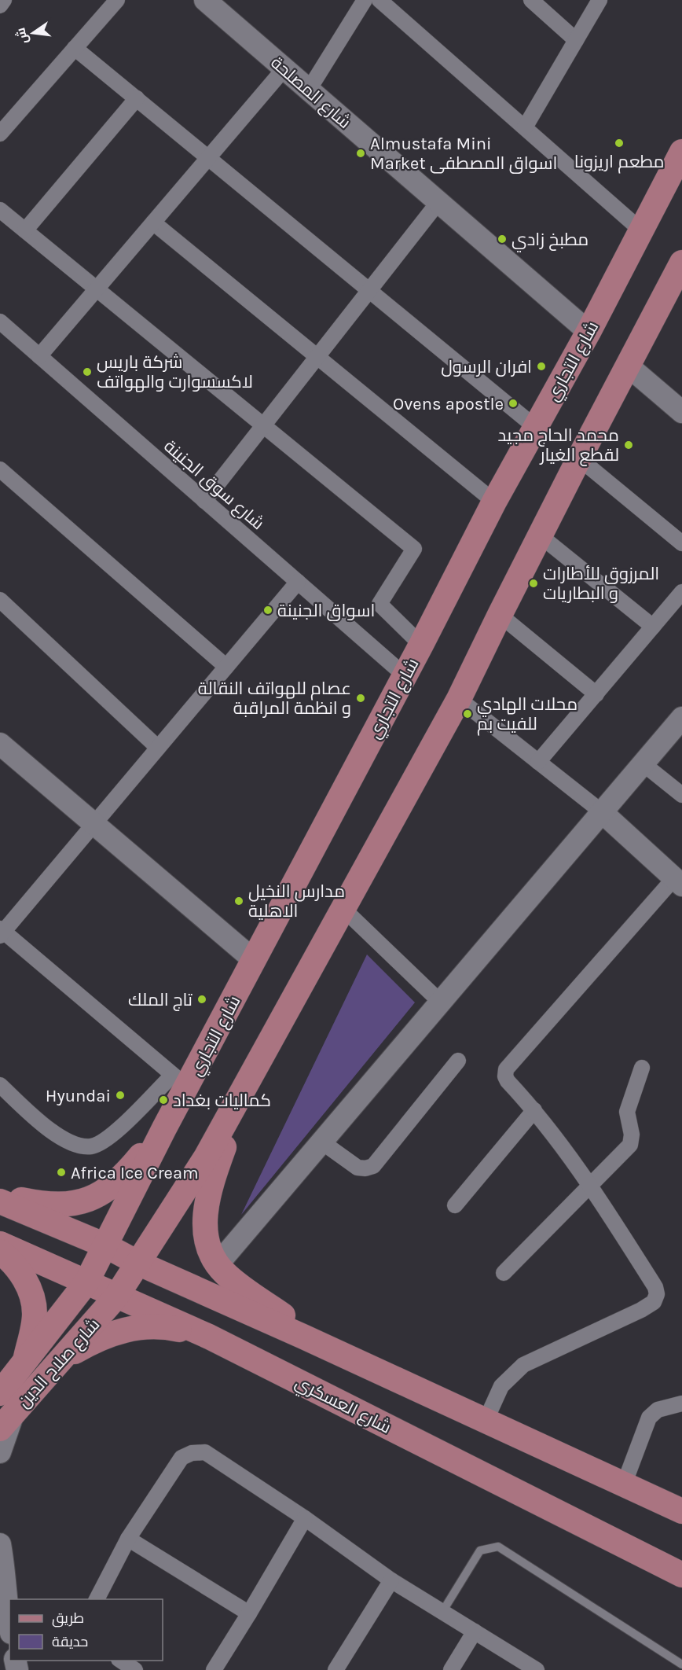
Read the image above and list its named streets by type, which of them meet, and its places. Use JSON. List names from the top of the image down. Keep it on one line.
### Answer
{"streets":{"main road":["شارع التجاري","شارع صلاح الدين","شارع العسكري"],"street":["شارع المصلحة","شارع سوق الجنينة"]},"crossings":[["شارع المصلحة","شارع التجاري"],["شارع التجاري","شارع سوق الجنينة"],["شارع التجاري","شارع صلاح الدين"],["شارع صلاح الدين","شارع العسكري"]],"places":["مطعم اريزونا","Almustafa Mini Market اسواق المصطفى","مطبخ زادي","افران الرسول","شركة باريس لاكسسوارت والهواتف","Ovens apostle","محمد الحاج مجيد لقطع الغيار","المرزوق للأطارات و البطاريات","اسواق الجنينة","عصام للهواتف النقالة و انظمة المراقبة","محلات الهادي للفيت بم","مدارس النخيل الاهلية","تاج الملك","Hyundai","كماليات بغداد","Africa Ice Cream"],"legend":["طريق","حديقة"],"north":"left"}
